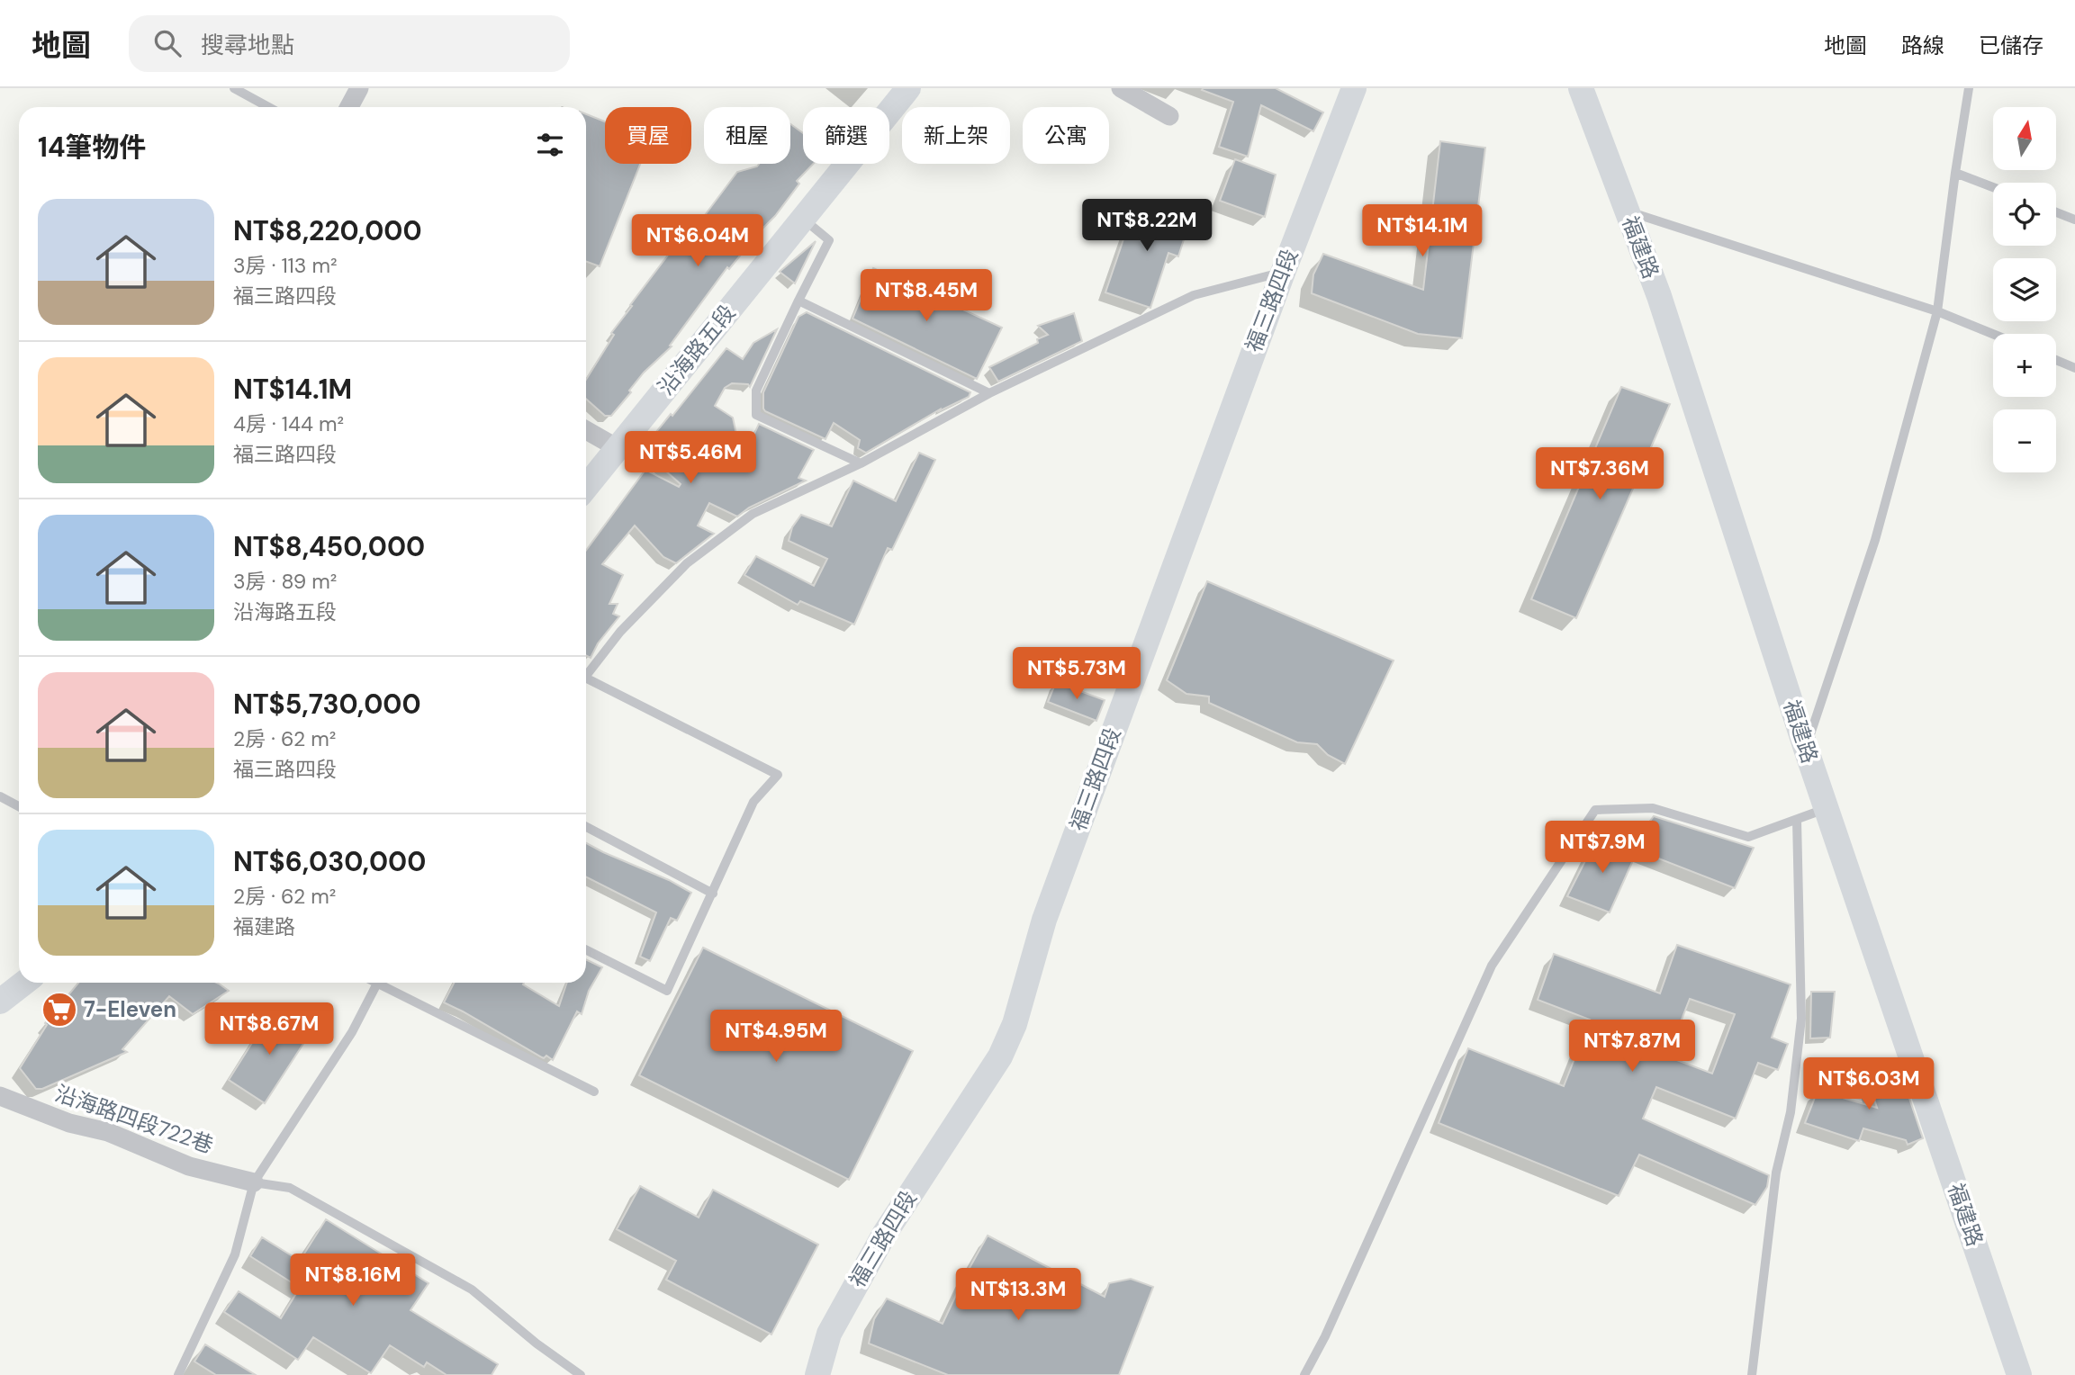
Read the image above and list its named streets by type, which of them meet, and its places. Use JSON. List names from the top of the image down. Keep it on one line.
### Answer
{"streets":{"street":["福建路","福三路四段","沿海路五段","沿海路四段722巷"]},"places":{"supermarket":["7-Eleven"]},"north":"top","page":{"header":"地圖","search":"搜尋地點","nav":["地圖","路線","已儲存"],"map_buttons":["+","−"],"chip":["買屋","租屋","篩選","新上架","公寓"],"heading":"14筆物件","list":[{"name":"NT$8,220,000","note":"3房 · 113 m² · 福三路四段"},{"name":"NT$14.1M","note":"4房 · 144 m² · 福三路四段"},{"name":"NT$8,450,000","note":"3房 · 89 m² · 沿海路五段"},{"name":"NT$5,730,000","note":"2房 · 62 m² · 福三路四段"},{"name":"NT$6,030,000","note":"2房 · 62 m² · 福建路"}],"price":["NT$8.22M","NT$14.1M","NT$6.04M","NT$8.45M","NT$5.46M","NT$7.36M","NT$5.73M","NT$7.9M","NT$8.67M","NT$4.95M","NT$7.87M","NT$6.03M","NT$8.16M","NT$13.3M"]}}
